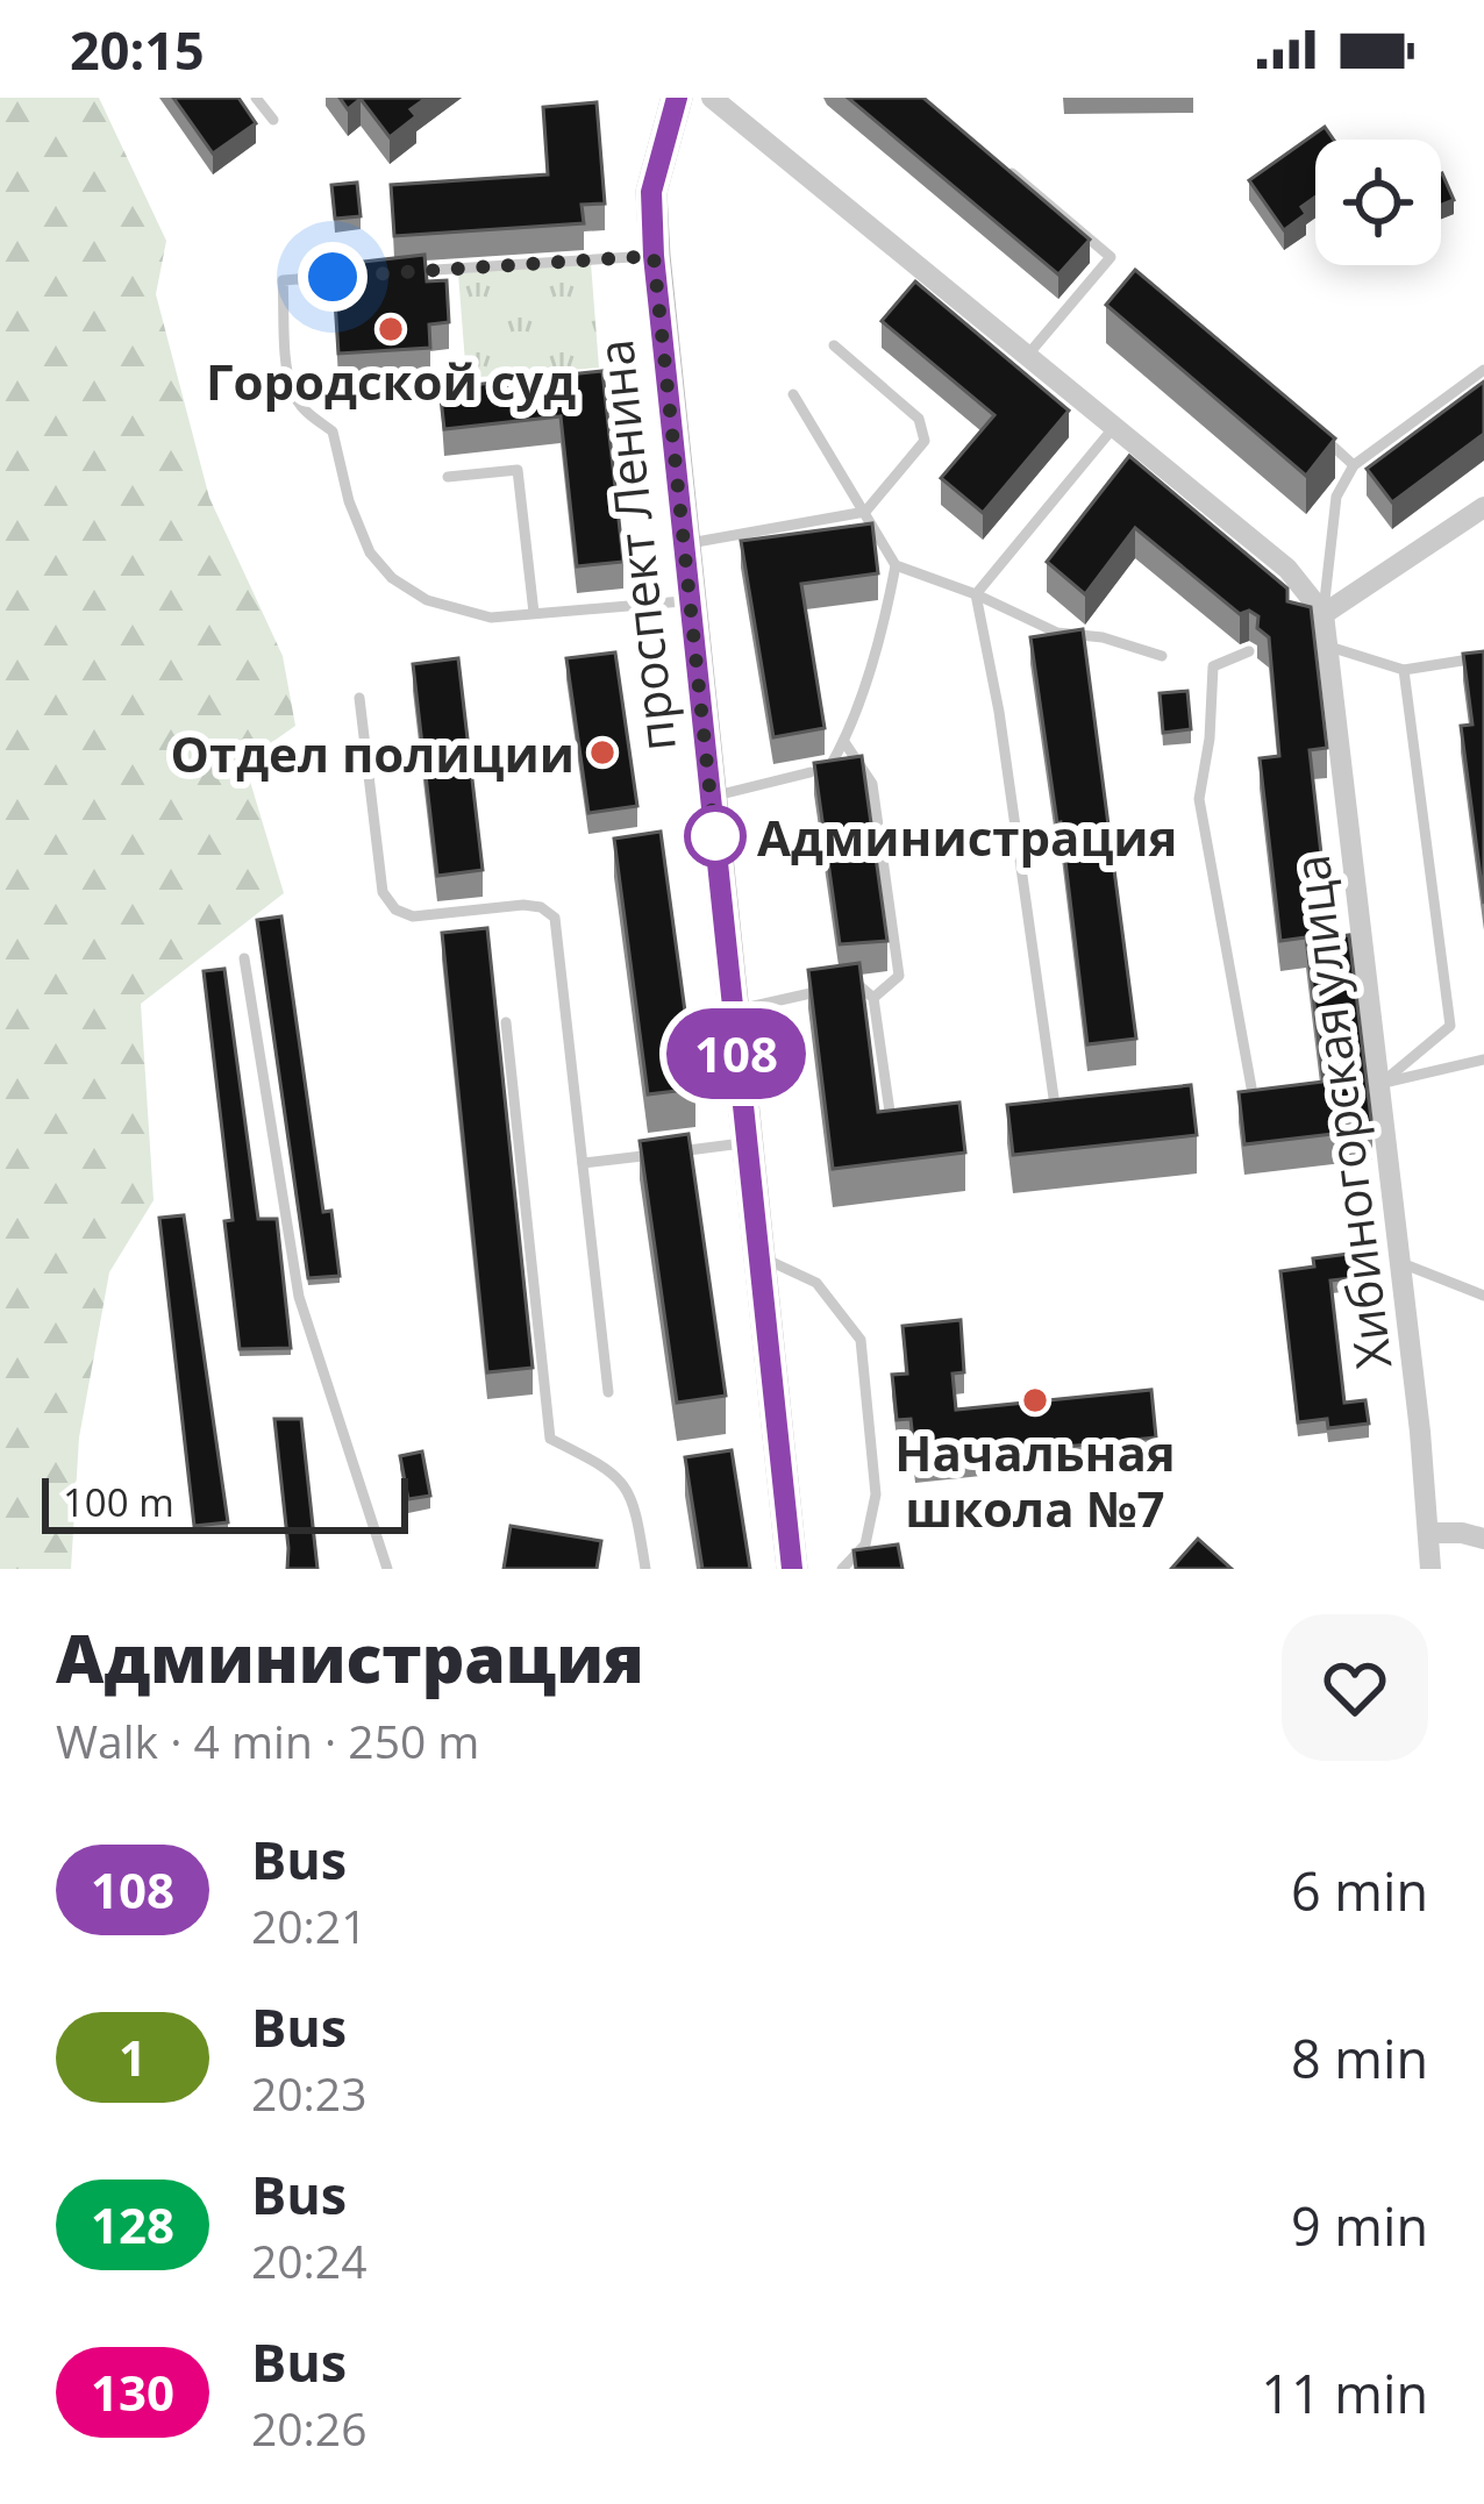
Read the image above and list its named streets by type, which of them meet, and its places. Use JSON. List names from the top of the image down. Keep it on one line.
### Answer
{"streets":{"main road":["проспект Ленина"],"street":["Хибиногорская улица"]},"places":["Городской суд","Отдел полиции","Администрация","Начальная школа №7"],"lines":["bus line 108"],"scale_bar":"100 m","page":{"status":"20:15","on_map":"108","scale":"100 m","heading":["Администрация","Walk · 4 min · 250 m"],"list":[{"mark":"108","name":"Bus","note":"20:21","value":"6 min"},{"mark":"1","name":"Bus","note":"20:23","value":"8 min"},{"mark":"128","name":"Bus","note":"20:24","value":"9 min"},{"mark":"130","name":"Bus","note":"20:26","value":"11 min"}]}}
